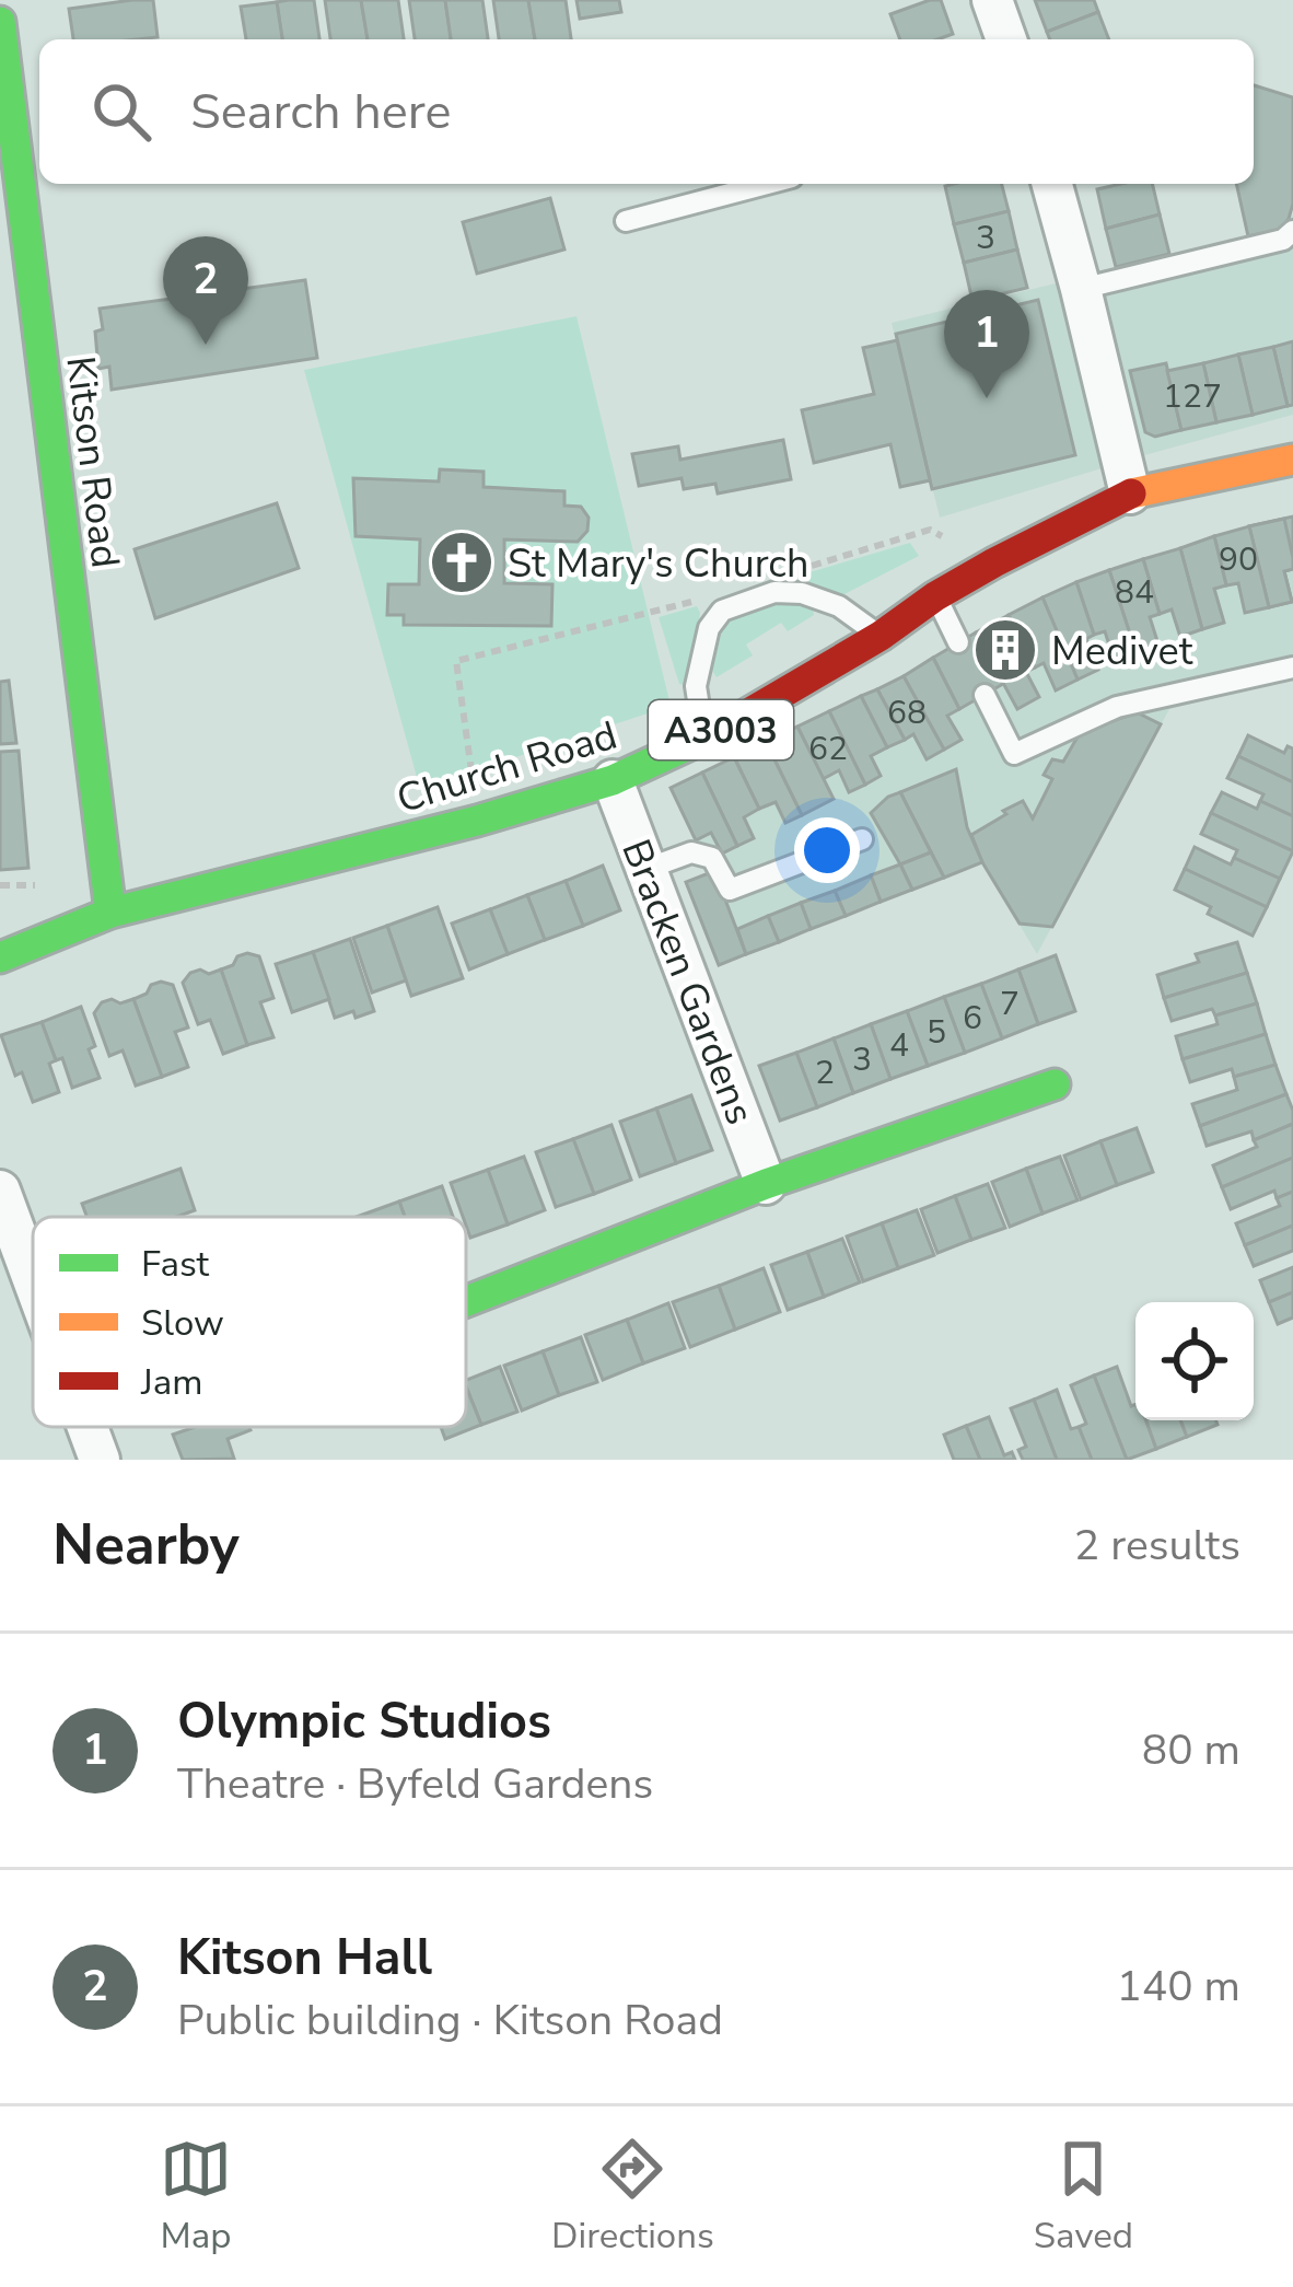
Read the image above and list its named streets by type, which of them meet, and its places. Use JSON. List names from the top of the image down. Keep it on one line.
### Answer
{"streets":{"street":["Kitson Road","A3003","Church Road","Bracken Gardens"]},"crossings":[["Kitson Road","Church Road"],["Church Road","Bracken Gardens"]],"places":{"church":["St Mary's Church"],"building":["Medivet"]},"house_numbers":["3","127","90","84","68","62","7","6","5","4","3","2"],"legend":["Fast","Slow","Jam"],"page":{"search":"Search here","pins":["2","1"],"heading":["Nearby","2 results"],"list":[{"mark":"1","name":"Olympic Studios","note":"Theatre · Byfeld Gardens","value":"80 m"},{"mark":"2","name":"Kitson Hall","note":"Public building · Kitson Road","value":"140 m"}],"nav":["Map","Directions","Saved"]}}
